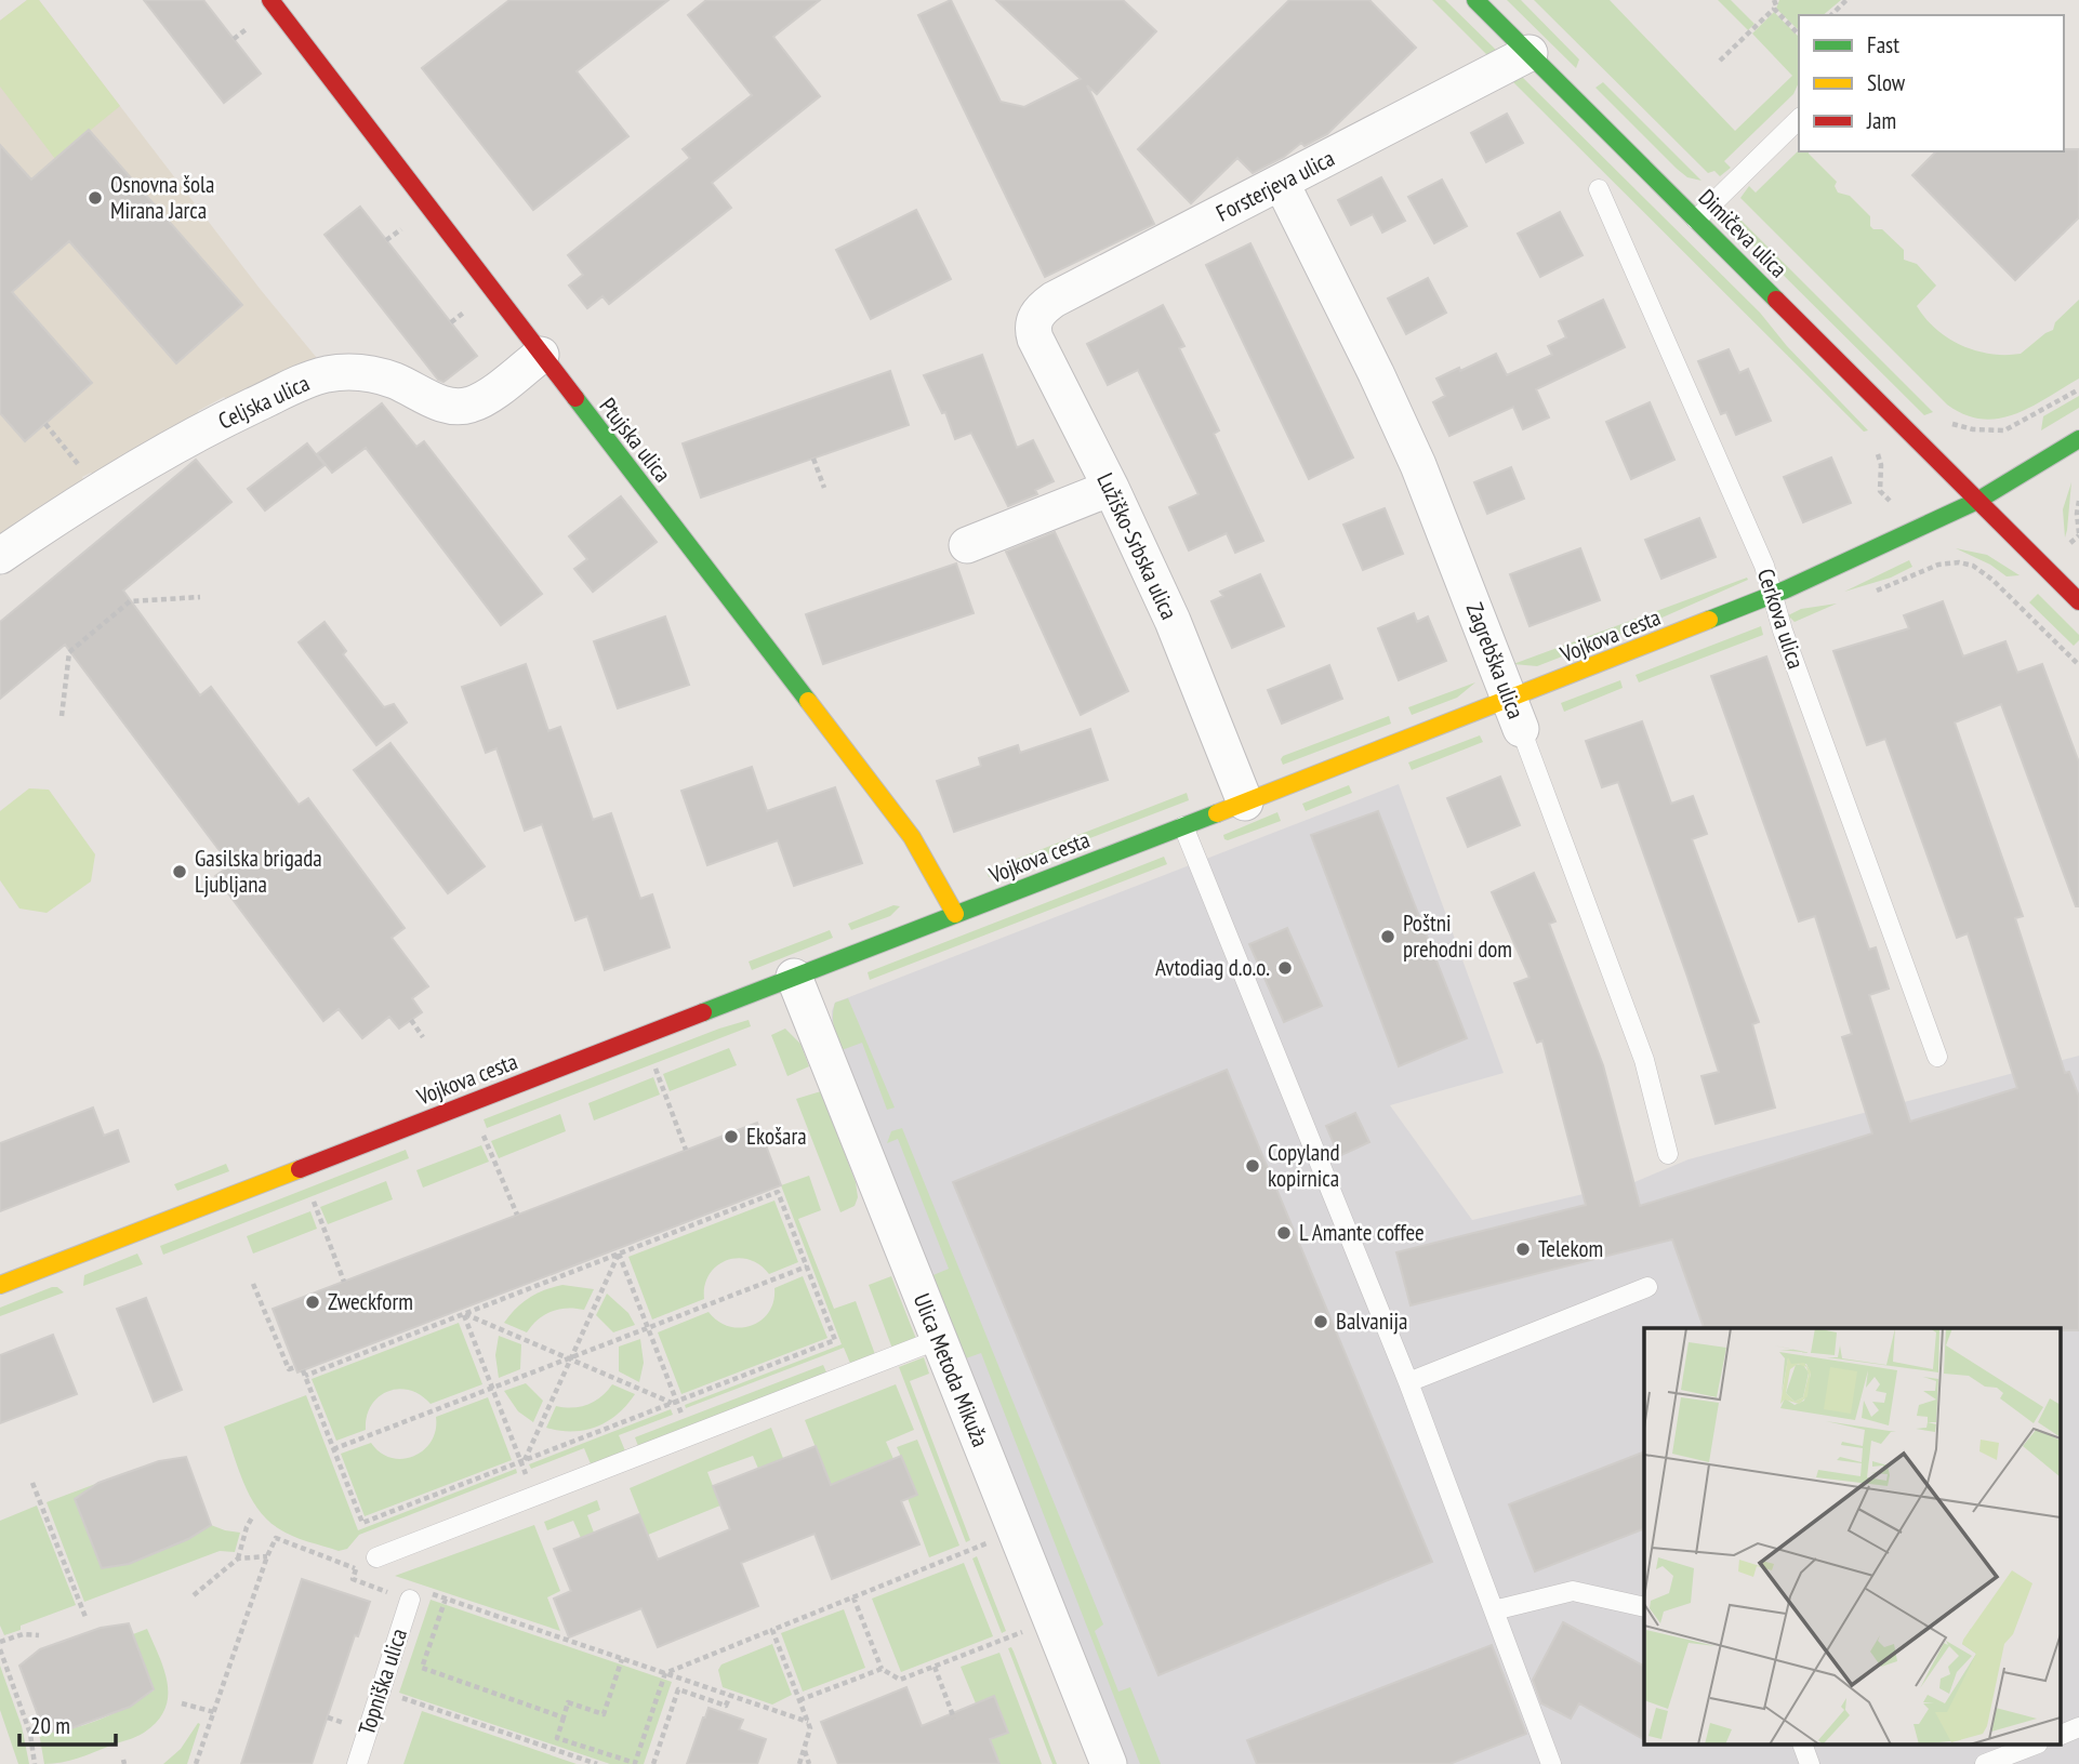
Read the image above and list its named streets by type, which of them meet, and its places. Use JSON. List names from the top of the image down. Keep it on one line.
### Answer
{"streets":{"street":["Forsterjeva ulica","Dimičeva ulica","Celjska ulica","Ptujska ulica","Lužiško-Srbska ulica","Vojkova cesta","Zagrebška ulica","Ulica Metoda Mikuža"],"lane":["Cerkova ulica","Topniška ulica"]},"crossings":[["Forsterjeva ulica","Dimičeva ulica"],["Forsterjeva ulica","Lužiško-Srbska ulica"],["Forsterjeva ulica","Zagrebška ulica"],["Dimičeva ulica","Vojkova cesta"],["Celjska ulica","Ptujska ulica"],["Ptujska ulica","Vojkova cesta"],["Lužiško-Srbska ulica","Vojkova cesta"],["Cerkova ulica","Vojkova cesta"],["Vojkova cesta","Zagrebška ulica"],["Vojkova cesta","Ulica Metoda Mikuža"]],"places":["Osnovna šola Mirana Jarca","Gasilska brigada Ljubljana","Poštni prehodni dom","Avtodiag d.o.o.","Ekošara","Copyland kopirnica","L Amante coffee","Telekom","Zweckform","Balvanija"],"legend":["Fast","Slow","Jam"],"scale_bar":"20 m"}
